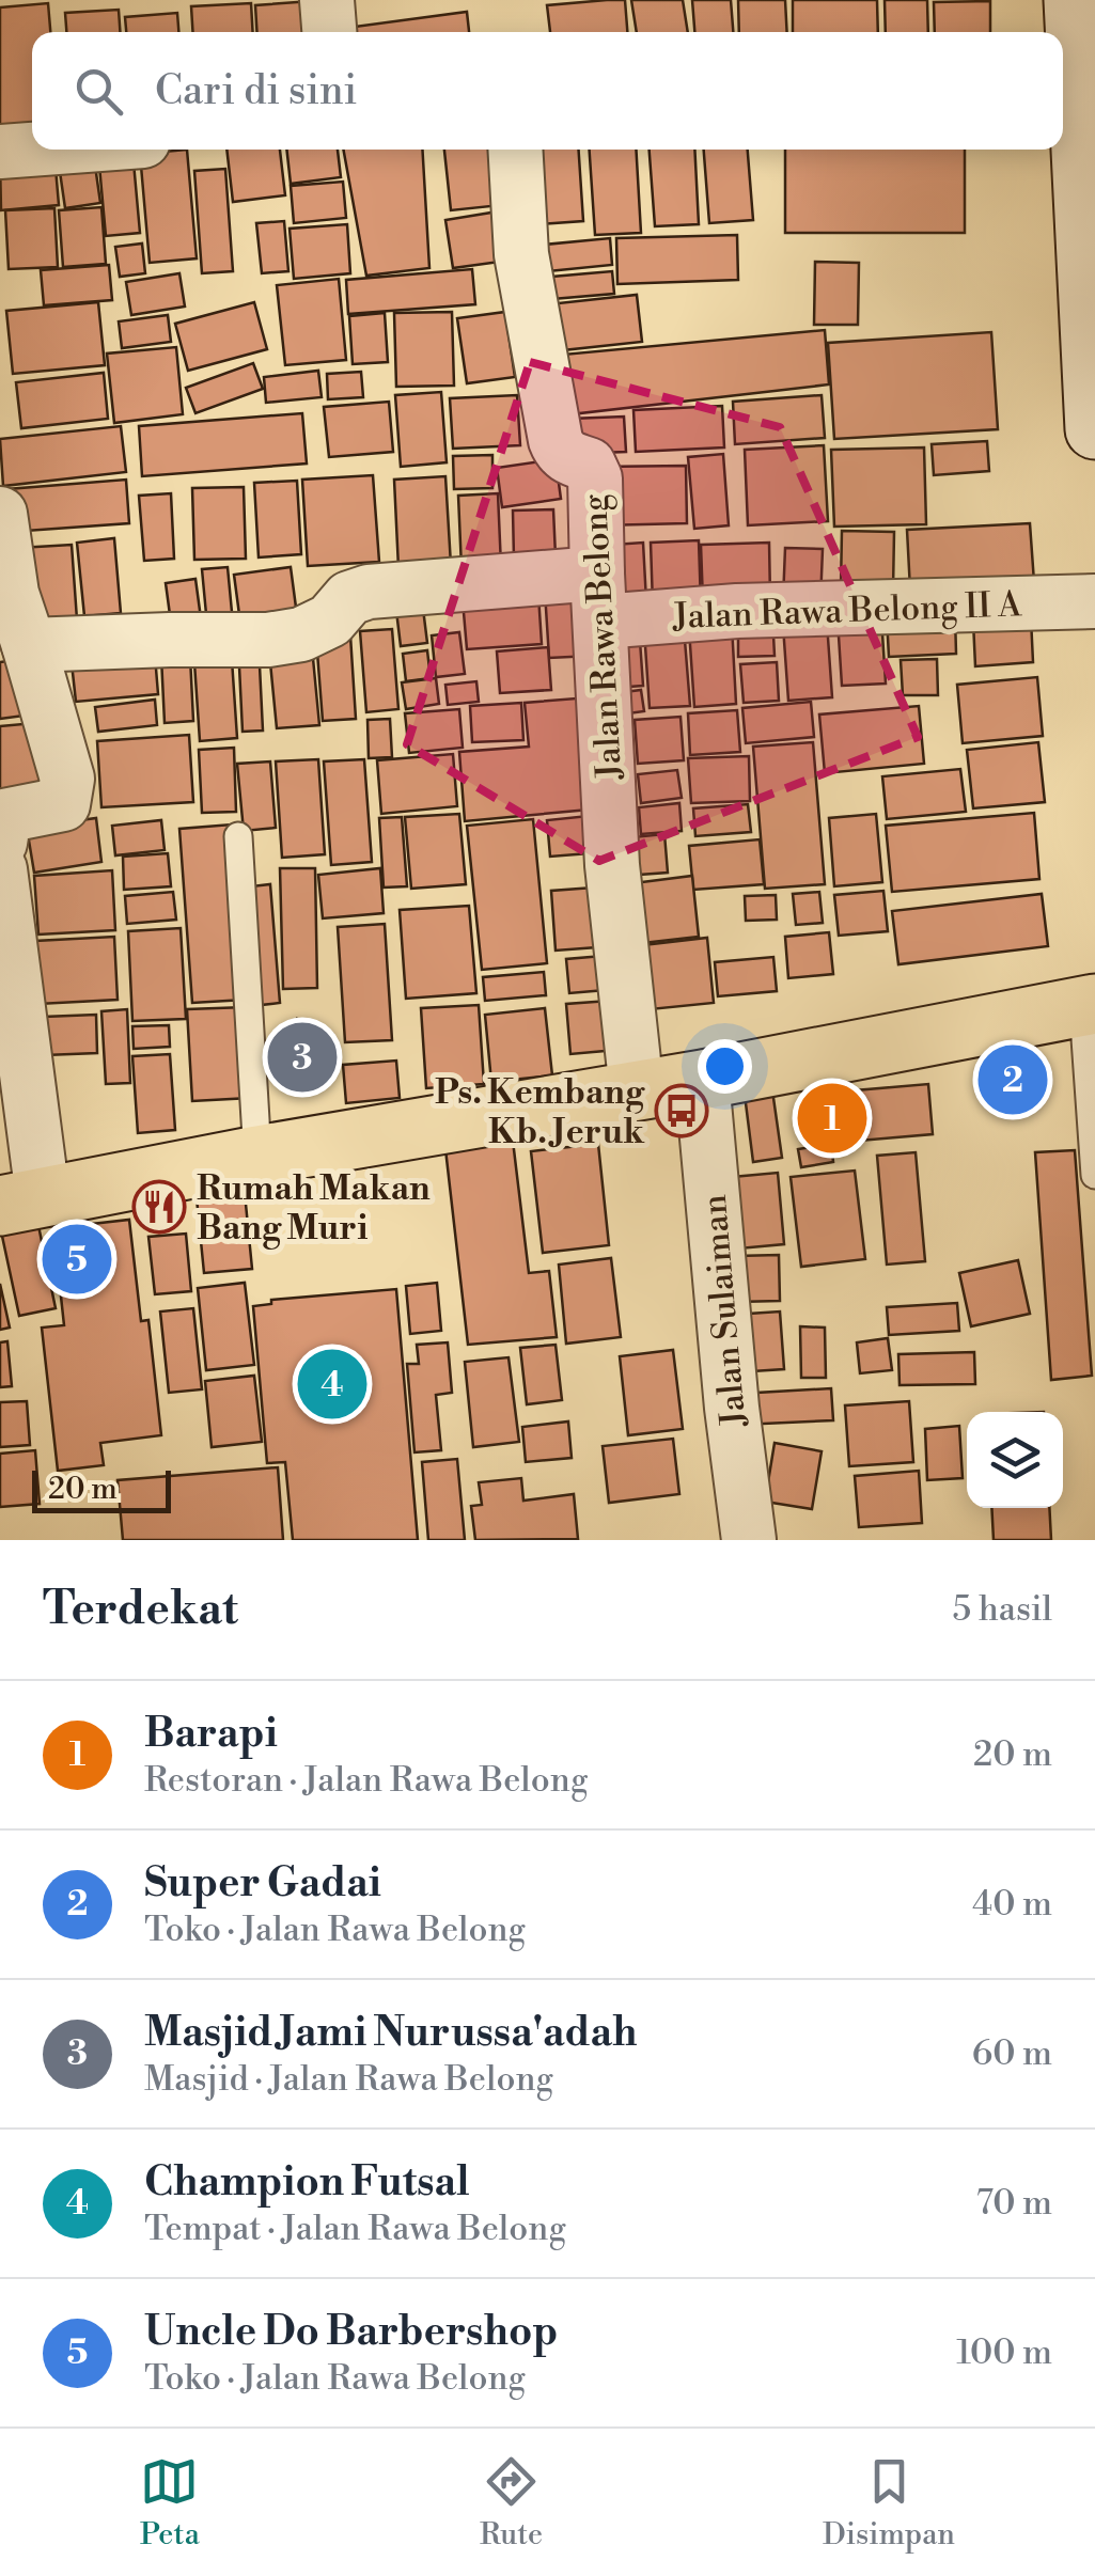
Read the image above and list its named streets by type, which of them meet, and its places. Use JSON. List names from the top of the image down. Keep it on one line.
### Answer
{"streets":{"street":["Jalan Rawa Belong II A","Jalan Rawa Belong","Jalan Sulaiman"]},"crossings":[["Jalan Rawa Belong II A","Jalan Rawa Belong"]],"places":{"bus stop":["Ps. Kembang Kb. Jeruk"],"restaurant":["Rumah Makan Bang Muri"]},"scale_bar":"20 m","page":{"search":"Cari di sini","pins":["3","2","1","5","4"],"scale":"20 m","heading":["Terdekat","5 hasil"],"list":[{"mark":"1","name":"Barapi","note":"Restoran · Jalan Rawa Belong","value":"20 m"},{"mark":"2","name":"Super Gadai","note":"Toko · Jalan Rawa Belong","value":"40 m"},{"mark":"3","name":"Masjid Jami Nurussa'adah","note":"Masjid · Jalan Rawa Belong","value":"60 m"},{"mark":"4","name":"Champion Futsal","note":"Tempat · Jalan Rawa Belong","value":"70 m"},{"mark":"5","name":"Uncle Do Barbershop","note":"Toko · Jalan Rawa Belong","value":"100 m"}],"nav":["Peta","Rute","Disimpan"]}}
